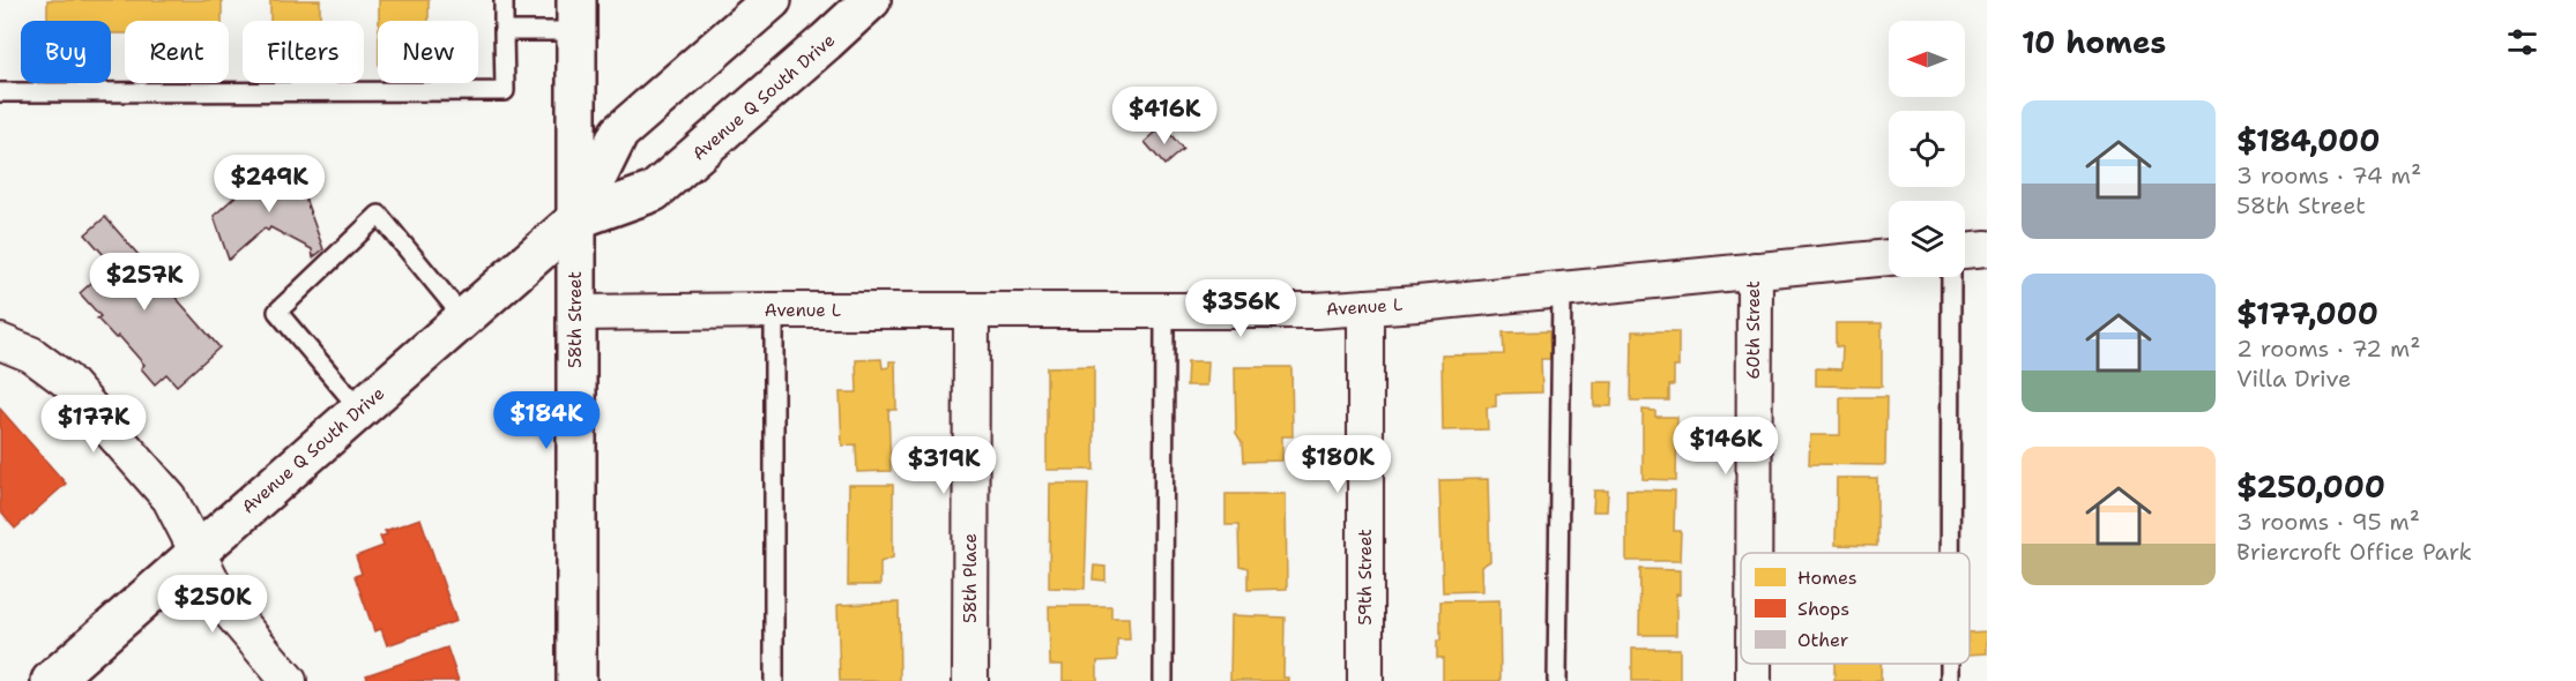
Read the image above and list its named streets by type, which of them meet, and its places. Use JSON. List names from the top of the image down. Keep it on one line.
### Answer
{"streets":{"main road":["Avenue Q South Drive","58th Street"],"street":["Avenue L","60th Street","59th Street","58th Place"]},"crossings":[["Avenue Q South Drive","58th Street"],["Avenue L","58th Street"],["Avenue L","60th Street"],["Avenue L","59th Street"],["Avenue L","58th Place"]],"legend":["Homes","Shops","Other"],"north":"left","page":{"heading":"10 homes","chip":["Buy","Rent","Filters","New"],"list":[{"name":"$184,000","note":"3 rooms · 74 m² · 58th Street"},{"name":"$177,000","note":"2 rooms · 72 m² · Villa Drive"},{"name":"$250,000","note":"3 rooms · 95 m² · Briercroft Office Park"}],"price":["$416K","$249K","$257K","$356K","$184K","$177K","$146K","$180K","$319K","$250K"]}}
